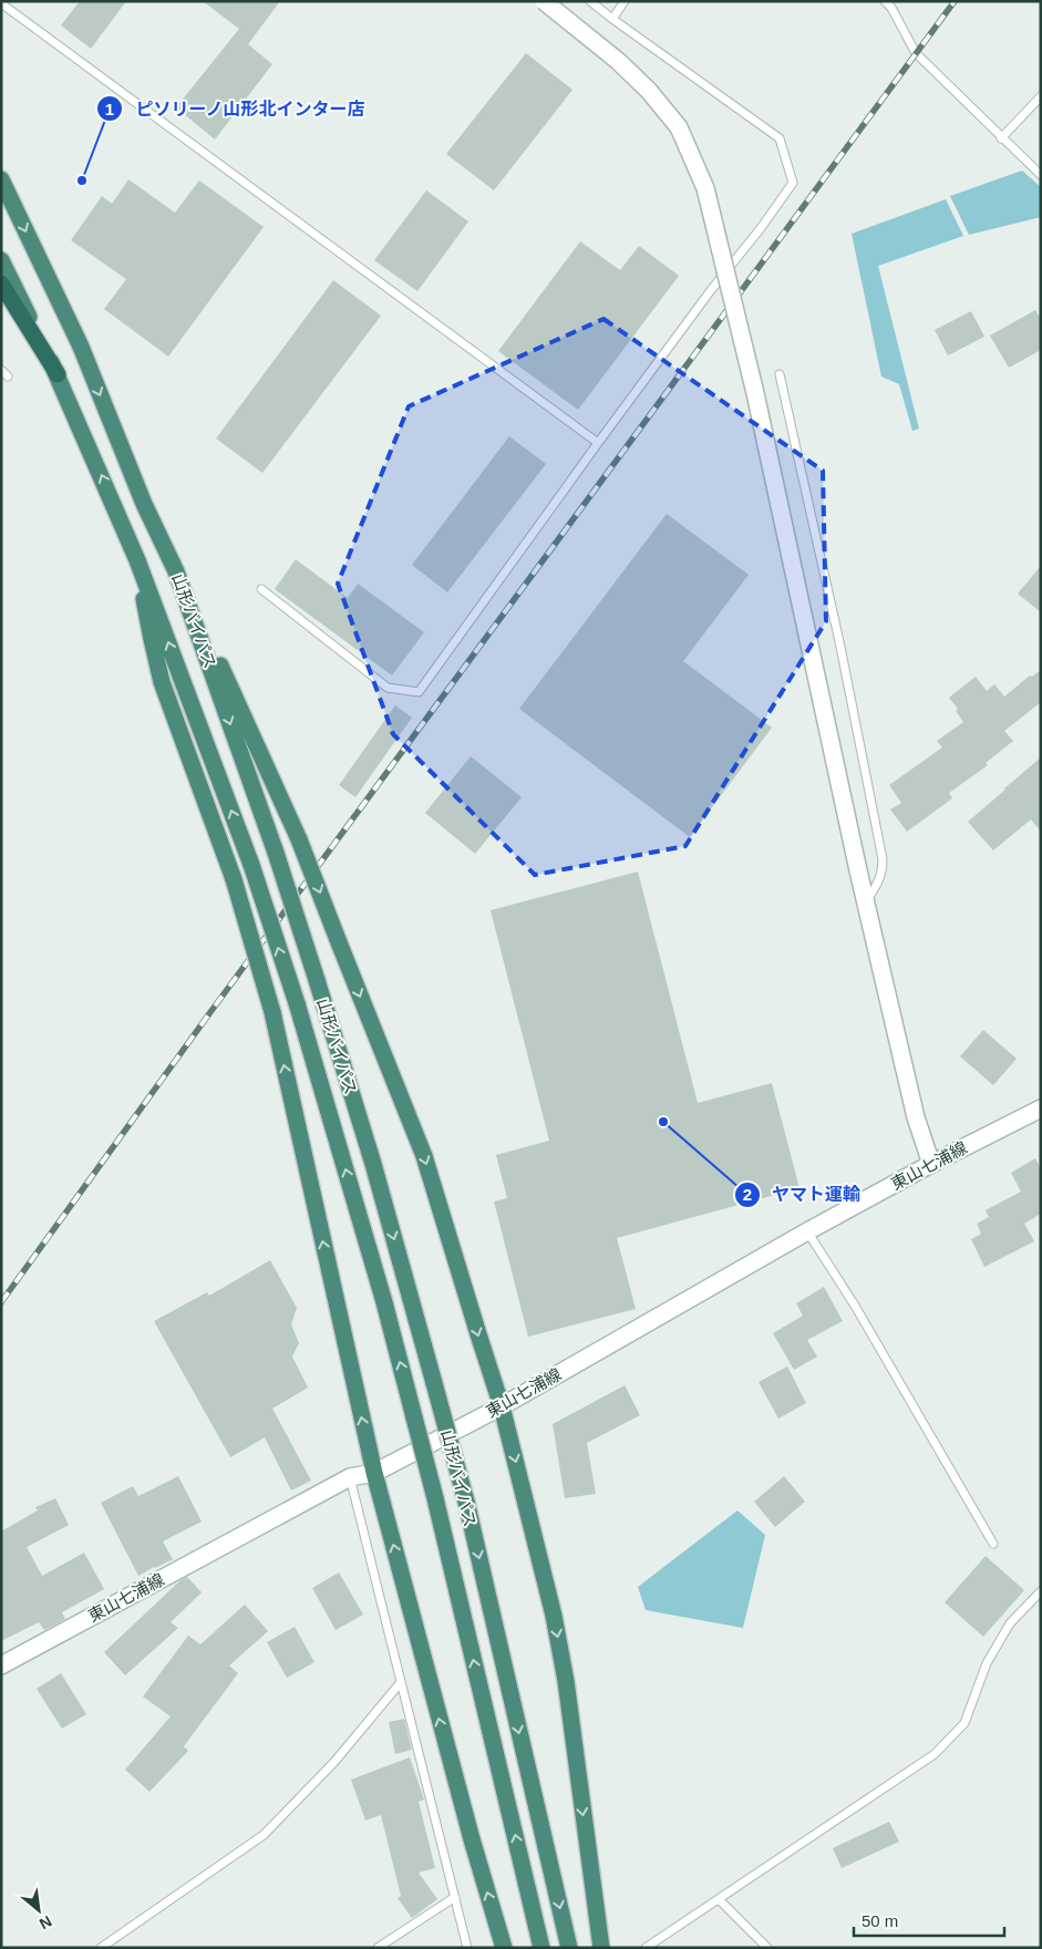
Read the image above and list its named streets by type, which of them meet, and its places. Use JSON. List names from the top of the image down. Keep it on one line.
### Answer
{"streets":{"highway":["山形バイパス"],"street":["東山七浦線"]},"places":["ピソリーノ山形北インター店","ヤマト運輸"],"scale_bar":"50 m","north":"bottom right"}
